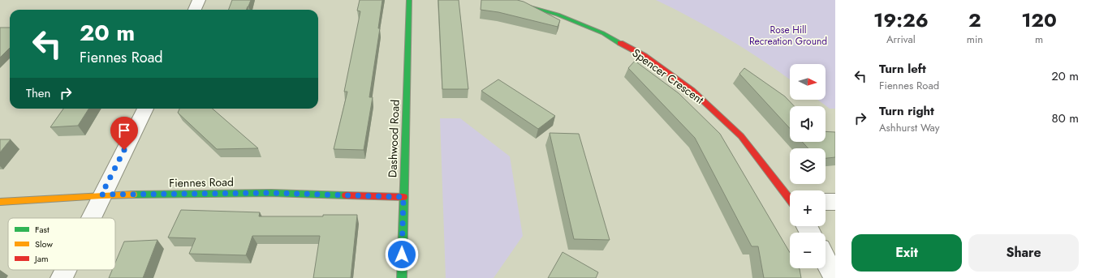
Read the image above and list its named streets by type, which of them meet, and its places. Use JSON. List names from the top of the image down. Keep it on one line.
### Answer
{"streets":{"street":["Spencer Crescent","Dashwood Road","Fiennes Road"]},"crossings":[["Dashwood Road","Fiennes Road"]],"parks":["Rose Hill Recreation Ground"],"legend":["Fast","Slow","Jam"],"north":"right","page":{"eta":["19:26","Arrival","2","min","120","m"],"turn":["20 m","Fiennes Road"],"list":[{"name":"Turn left","note":"Fiennes Road","value":"20 m"},{"name":"Turn right","note":"Ashhurst Way","value":"80 m"}],"map_buttons":["+","−"],"then":"Then","buttons":["Exit","Share"]}}
